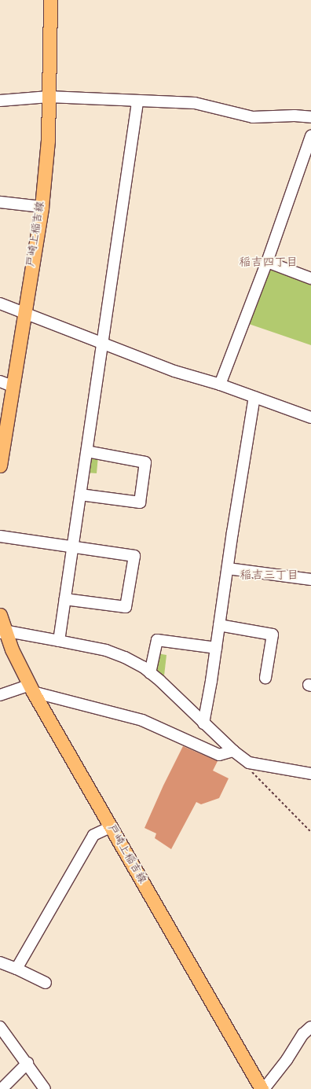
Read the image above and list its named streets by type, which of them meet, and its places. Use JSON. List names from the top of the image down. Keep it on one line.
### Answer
{"streets":{"main road":["戸崎上稲吉線"]},"districts":["稲吉四丁目","稲吉三丁目"]}
